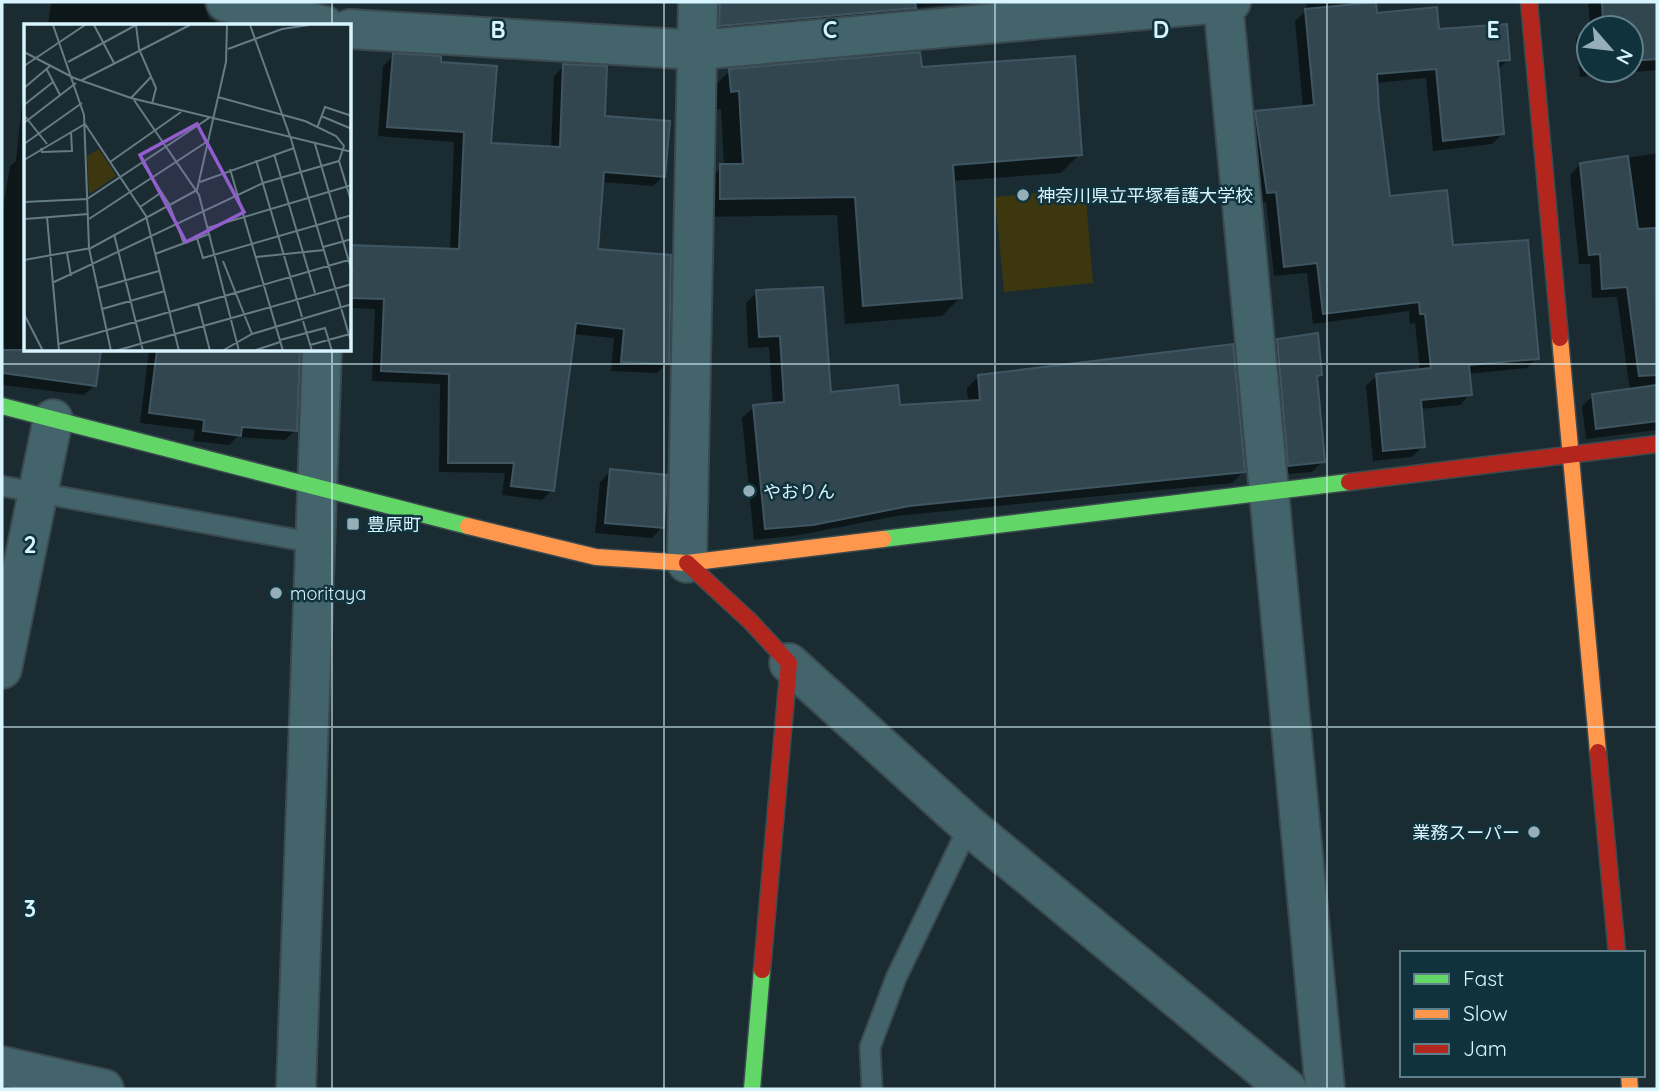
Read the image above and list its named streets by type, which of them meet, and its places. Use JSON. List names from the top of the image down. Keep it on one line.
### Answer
{"places":{"other":["神奈川県立平塚看護大学校","やおりん","moritaya","業務スーパー"],"transit":["豊原町"]},"legend":["Fast","Slow","Jam"],"north":"bottom right","grid":{"columns":["B","C","D","E"],"rows":["2","3"]}}
